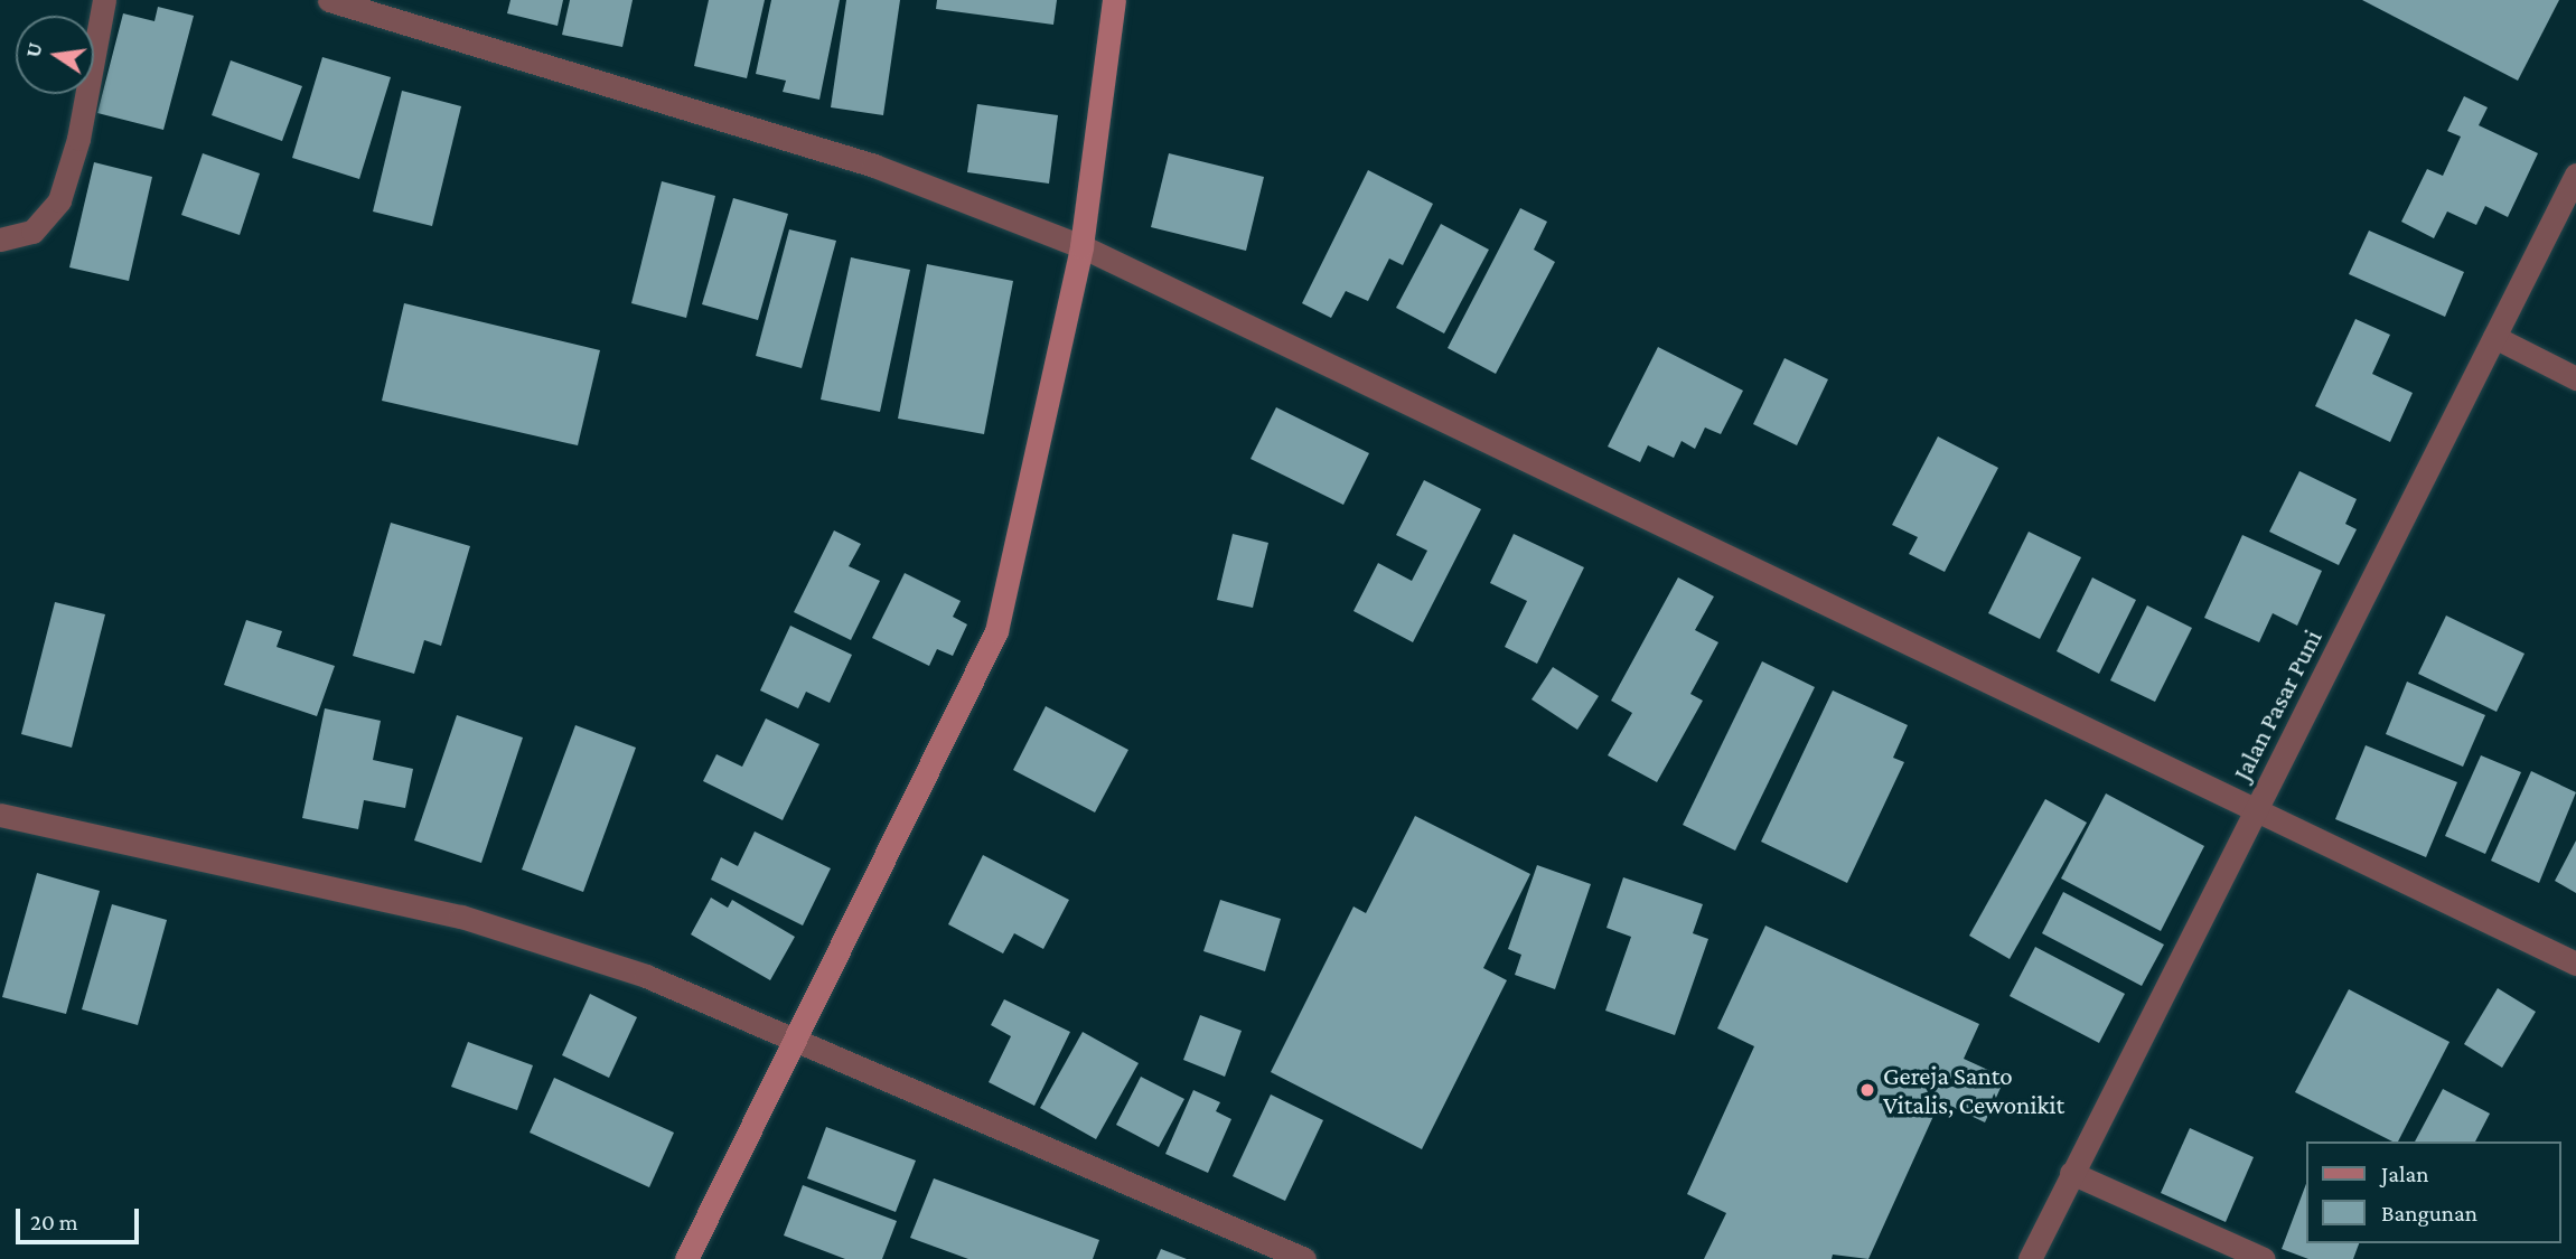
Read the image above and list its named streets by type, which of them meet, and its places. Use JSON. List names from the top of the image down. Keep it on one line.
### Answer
{"streets":{"street":["Jalan Pasar Puni"]},"places":["Gereja Santo Vitalis, Cewonikit"],"legend":["Jalan","Bangunan"],"scale_bar":"20 m","north":"left"}
